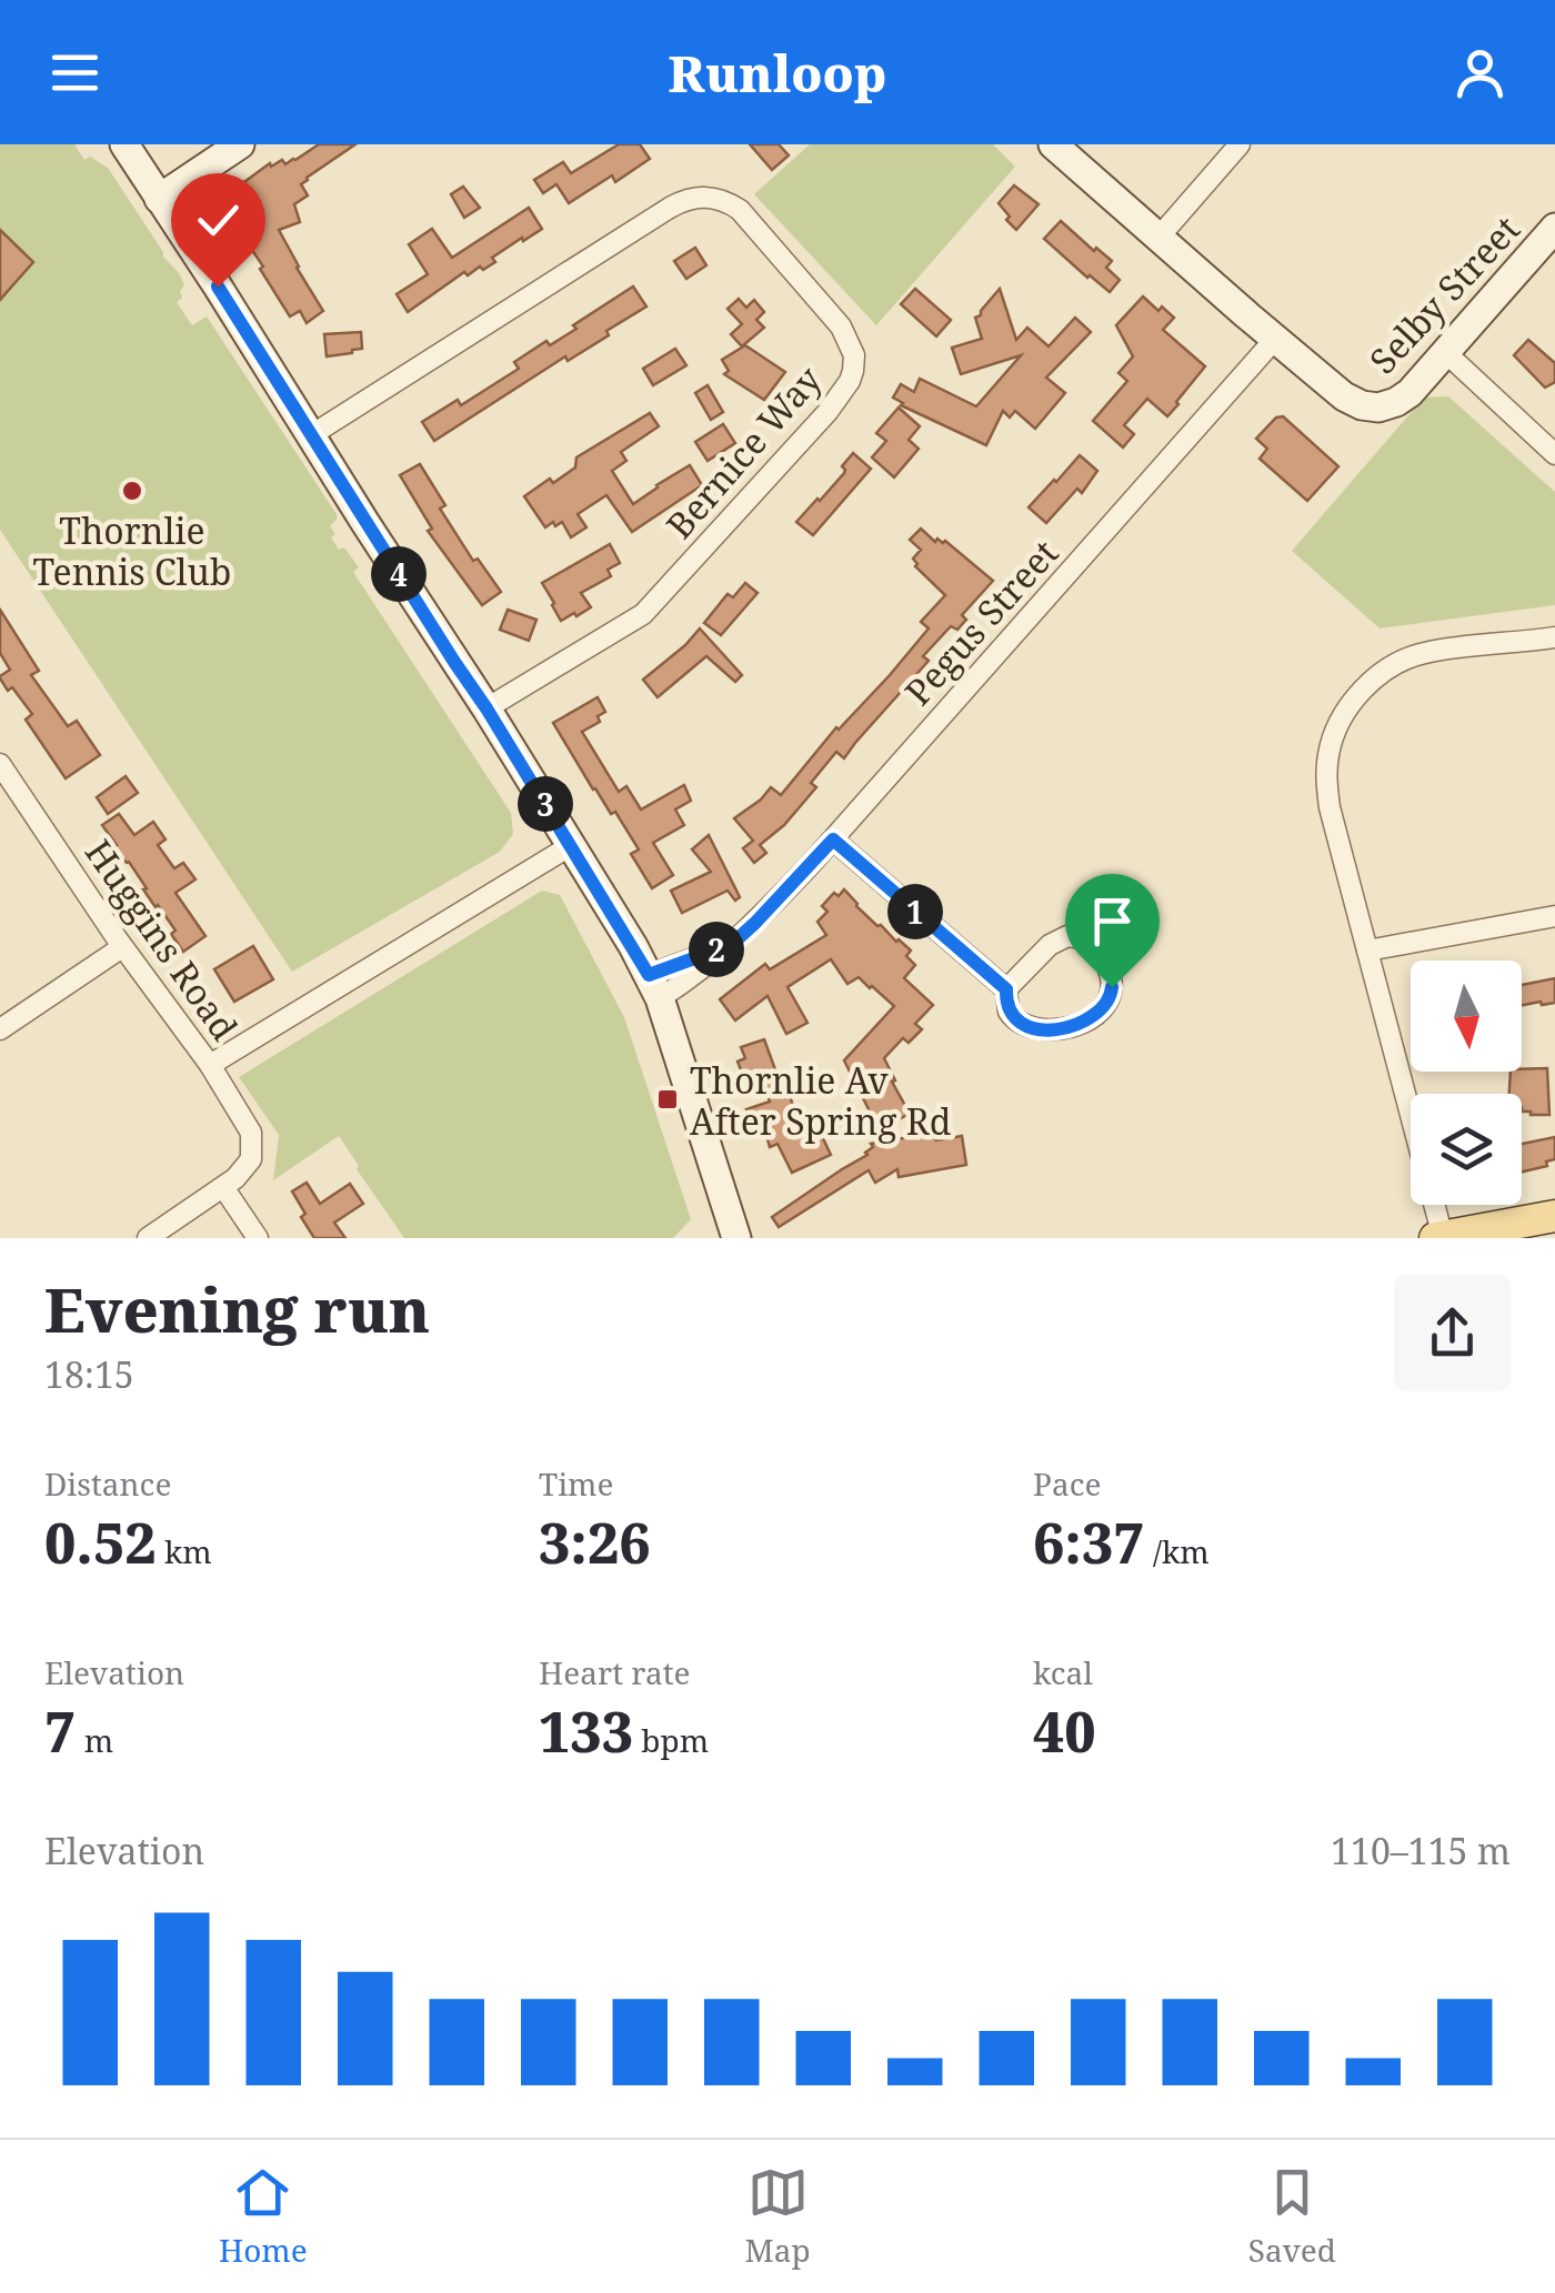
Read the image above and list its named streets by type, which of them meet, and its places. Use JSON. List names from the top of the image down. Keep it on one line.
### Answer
{"streets":{"main road":["Selby Street"],"street":["Bernice Way","Pegus Street","Huggins Road"]},"crossings":[["Selby Street","Pegus Street"]],"places":{"other":["Thornlie Tennis Club"],"transit":["Thornlie Av After Spring Rd"]},"north":"bottom","page":{"header":"Runloop","pins":["4","3","1","2"],"heading":["Evening run","18:15"],"stats":[["Distance","0.52 km"],["Time","3:26"],["Pace","6:37 /km"],["Elevation","7 m"],["Heart rate","133 bpm"],["kcal","40"]],"chart":["Elevation","110–115 m"],"tabs":["Home","Map","Saved"]}}
